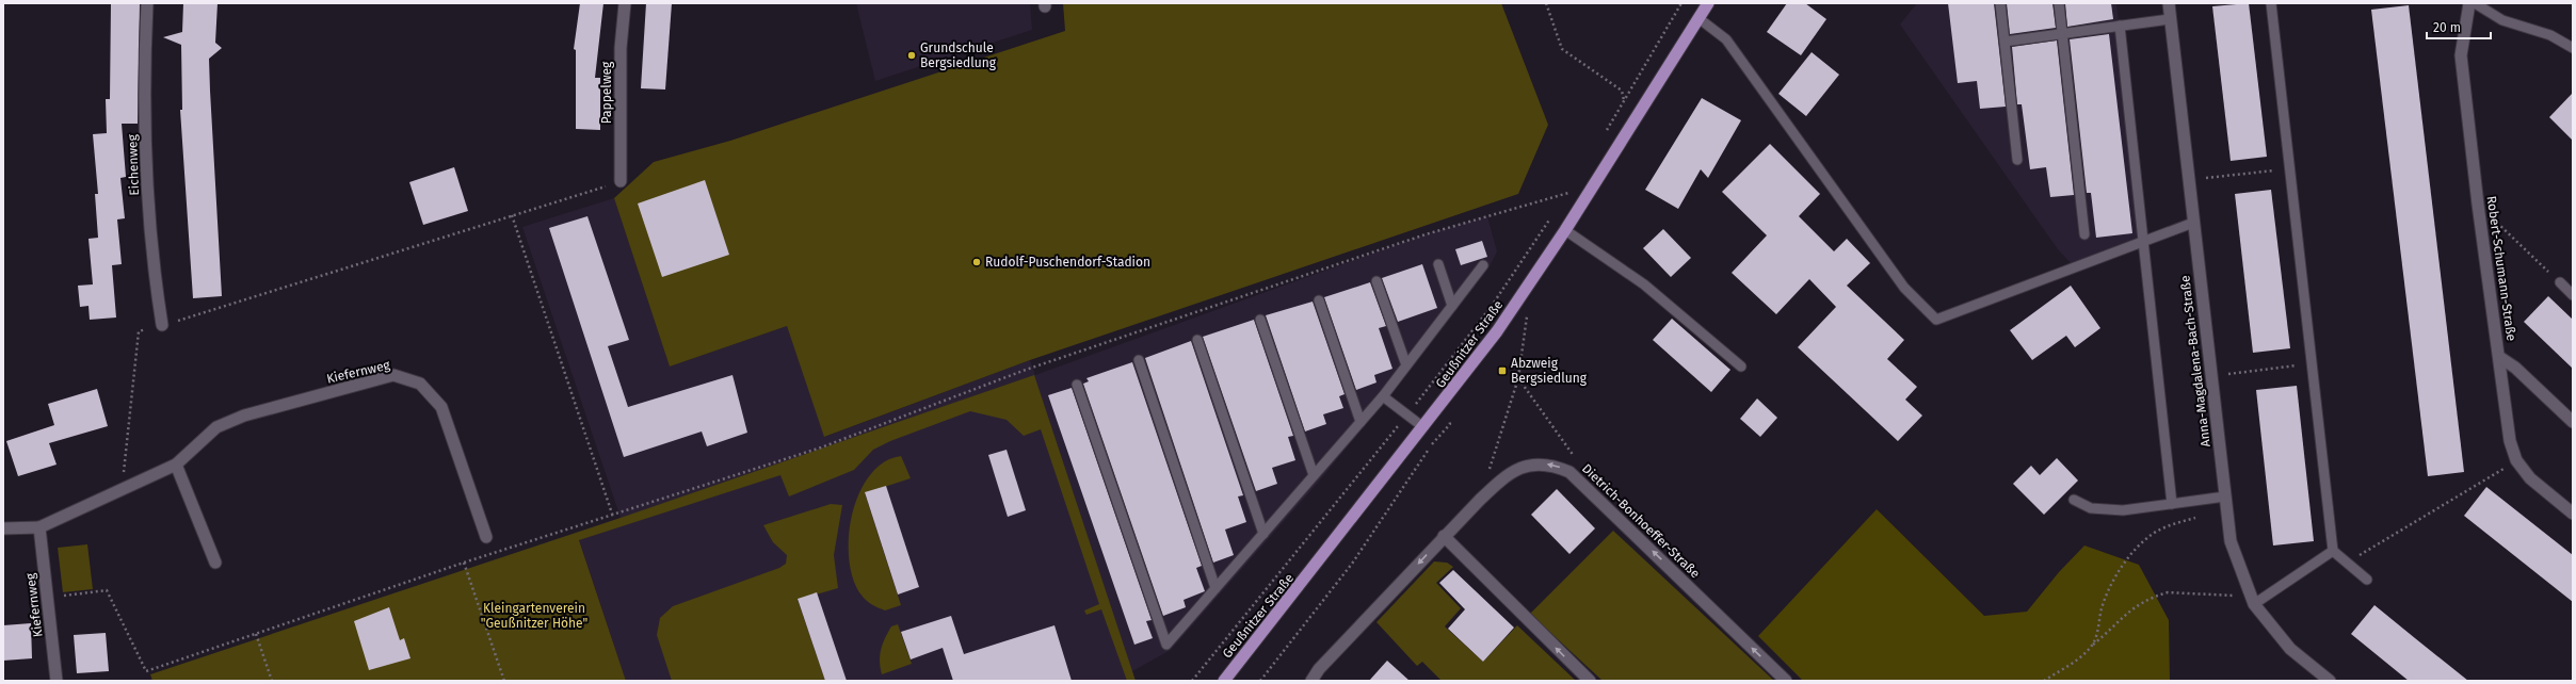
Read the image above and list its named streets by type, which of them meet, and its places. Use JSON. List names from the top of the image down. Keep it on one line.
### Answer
{"streets":{"main road":["Geußnitzer Straße"],"street":["Pappelweg","Eichenweg","Robert-Schumann-Straße","Anna-Magdalena-Bach-Straße","Kiefernweg","Dietrich-Bonhoeffer-Straße"]},"parks":["Kleingartenverein \"Geußnitzer Höhe\""],"places":{"other":["Grundschule Bergsiedlung","Rudolf-Puschendorf-Stadion"],"transit":["Abzweig Bergsiedlung"]},"scale_bar":"20 m"}
